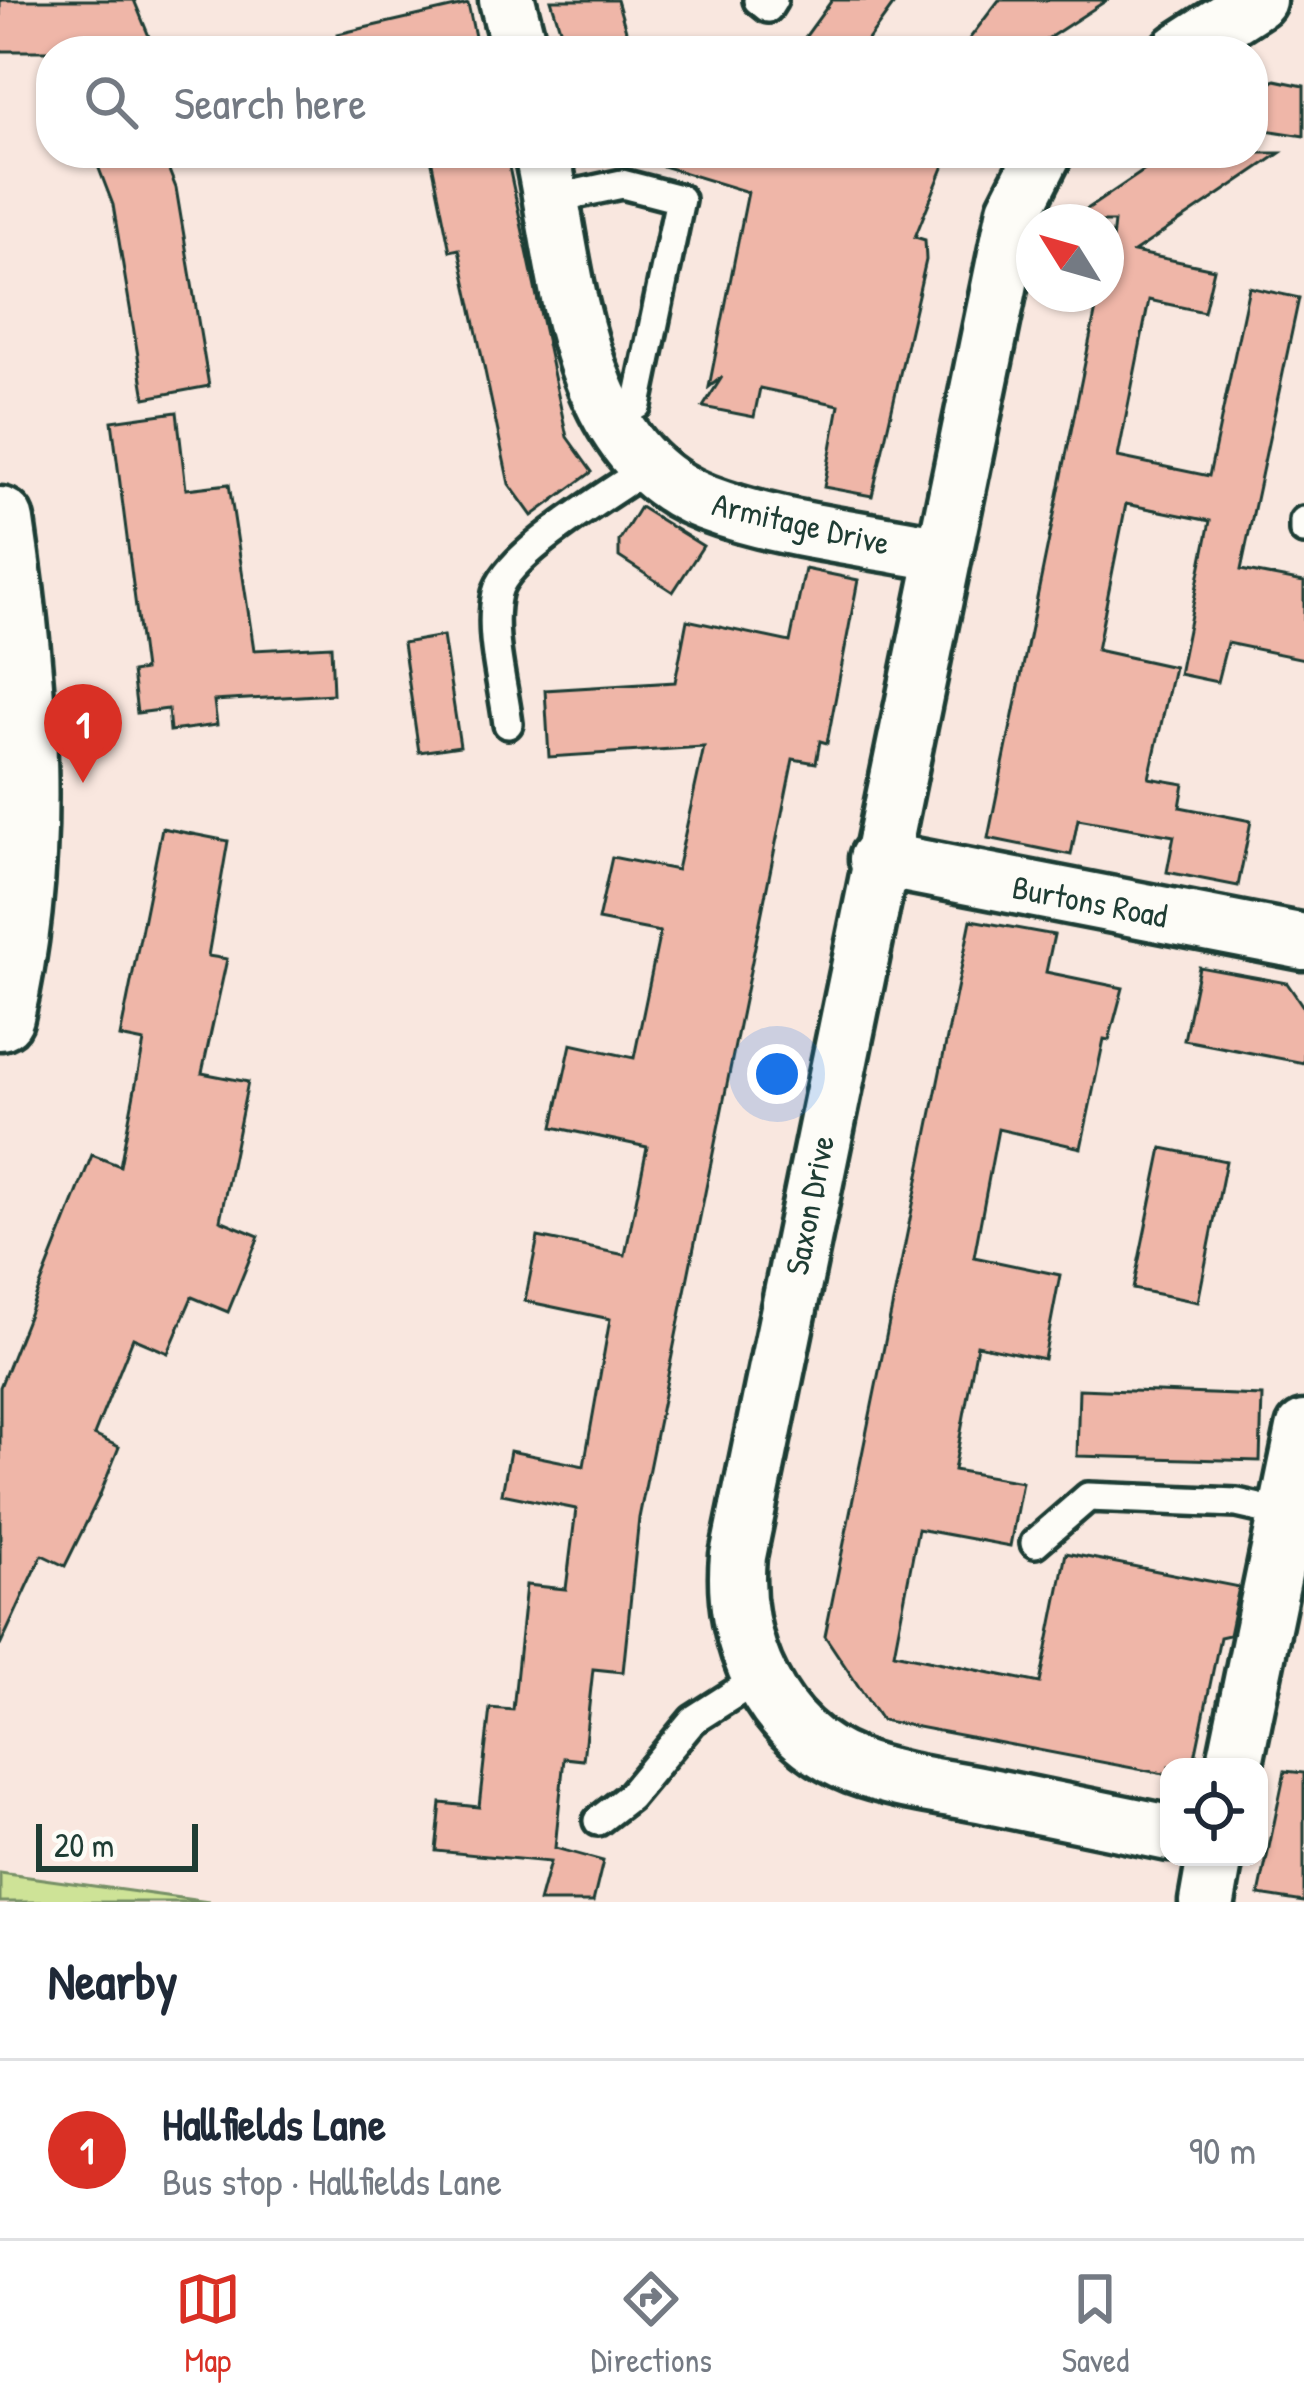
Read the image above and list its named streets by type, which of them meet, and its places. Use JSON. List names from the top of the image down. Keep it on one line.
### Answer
{"streets":{"street":["Armitage Drive","Burtons Road","Saxon Drive"]},"crossings":[["Armitage Drive","Saxon Drive"],["Burtons Road","Saxon Drive"]],"scale_bar":"20 m","north":"top left","page":{"search":"Search here","pins":"1","scale":"20 m","heading":"Nearby","list":[{"mark":"1","name":"Hallfields Lane","note":"Bus stop · Hallfields Lane","value":"90 m"}],"nav":["Map","Directions","Saved"]}}
